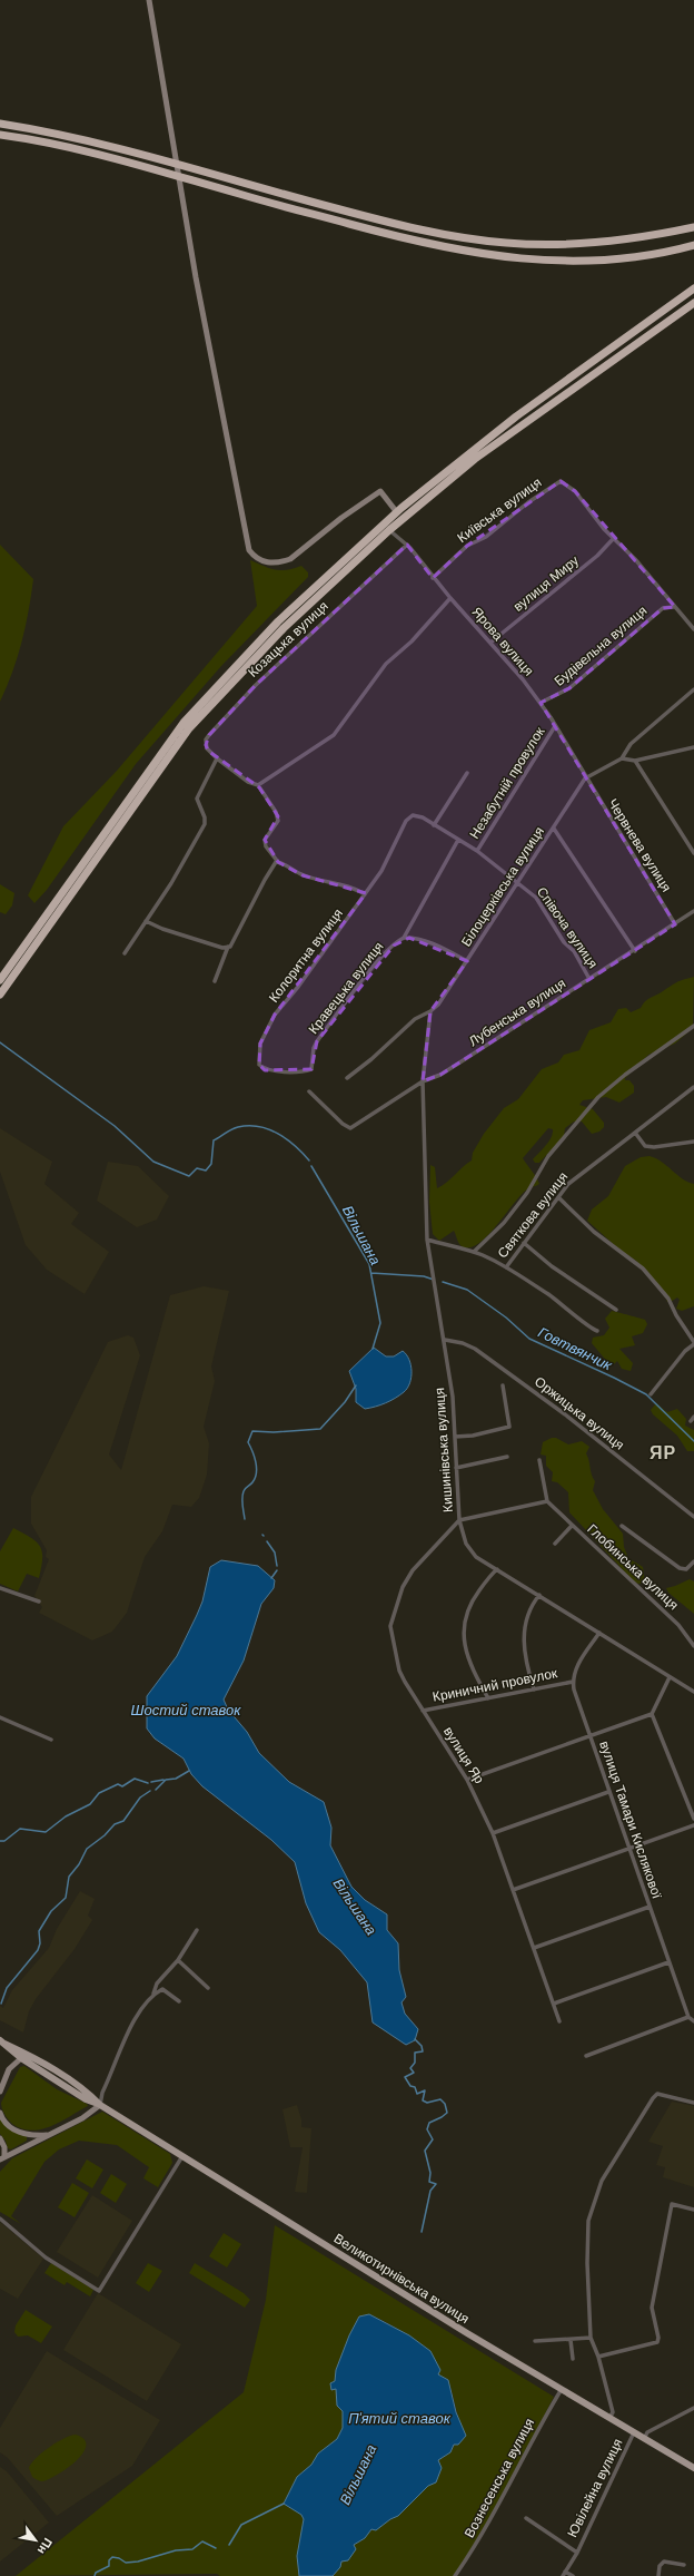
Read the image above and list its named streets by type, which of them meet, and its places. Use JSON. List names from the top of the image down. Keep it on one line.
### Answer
{"streets":{"main road":["Великотирнівська вулиця"],"street":["Київська вулиця","вулиця Миру","Козацька вулиця","Ярова вулиця","Будівельна вулиця","Незабутній провулок","Червнева вулиця","Білоцерківська вулиця","Співоча вулиця","Колоритна вулиця","Кравецька вулиця","Лубенська вулиця","Святкова вулиця","Оржицька вулиця","Кишинівська вулиця","Глобинська вулиця","Криничний провулок","вулиця Яр","вулиця Тамари Кислякової","Вознесенська вулиця","Ювілейна вулиця"]},"crossings":[["Київська вулиця","вулиця Миру"],["Київська вулиця","Ярова вулиця"],["вулиця Миру","Ярова вулиця"],["Козацька вулиця","Ярова вулиця"],["Козацька вулиця","Колоритна вулиця"],["Ярова вулиця","Будівельна вулиця"],["Ярова вулиця","Незабутній провулок"],["Ярова вулиця","Червнева вулиця"],["Ярова вулиця","Білоцерківська вулиця"],["Незабутній провулок","Співоча вулиця"],["Червнева вулиця","Білоцерківська вулиця"],["Червнева вулиця","Лубенська вулиця"],["Білоцерківська вулиця","Співоча вулиця"],["Білоцерківська вулиця","Кишинівська вулиця"],["Співоча вулиця","Колоритна вулиця"],["Співоча вулиця","Кравецька вулиця"],["Співоча вулиця","Лубенська вулиця"],["Колоритна вулиця","Кравецька вулиця"],["Лубенська вулиця","Кишинівська вулиця"],["Оржицька вулиця","Кишинівська вулиця"],["Кишинівська вулиця","вулиця Яр"],["Криничний провулок","вулиця Яр"],["Криничний провулок","вулиця Тамари Кислякової"],["Великотирнівська вулиця","Вознесенська вулиця"],["Великотирнівська вулиця","Ювілейна вулиця"]],"districts":["ЯР"],"water":["Вільшана","Говтвянчик","Шостий ставок","П'ятий ставок"],"north":"bottom right"}
